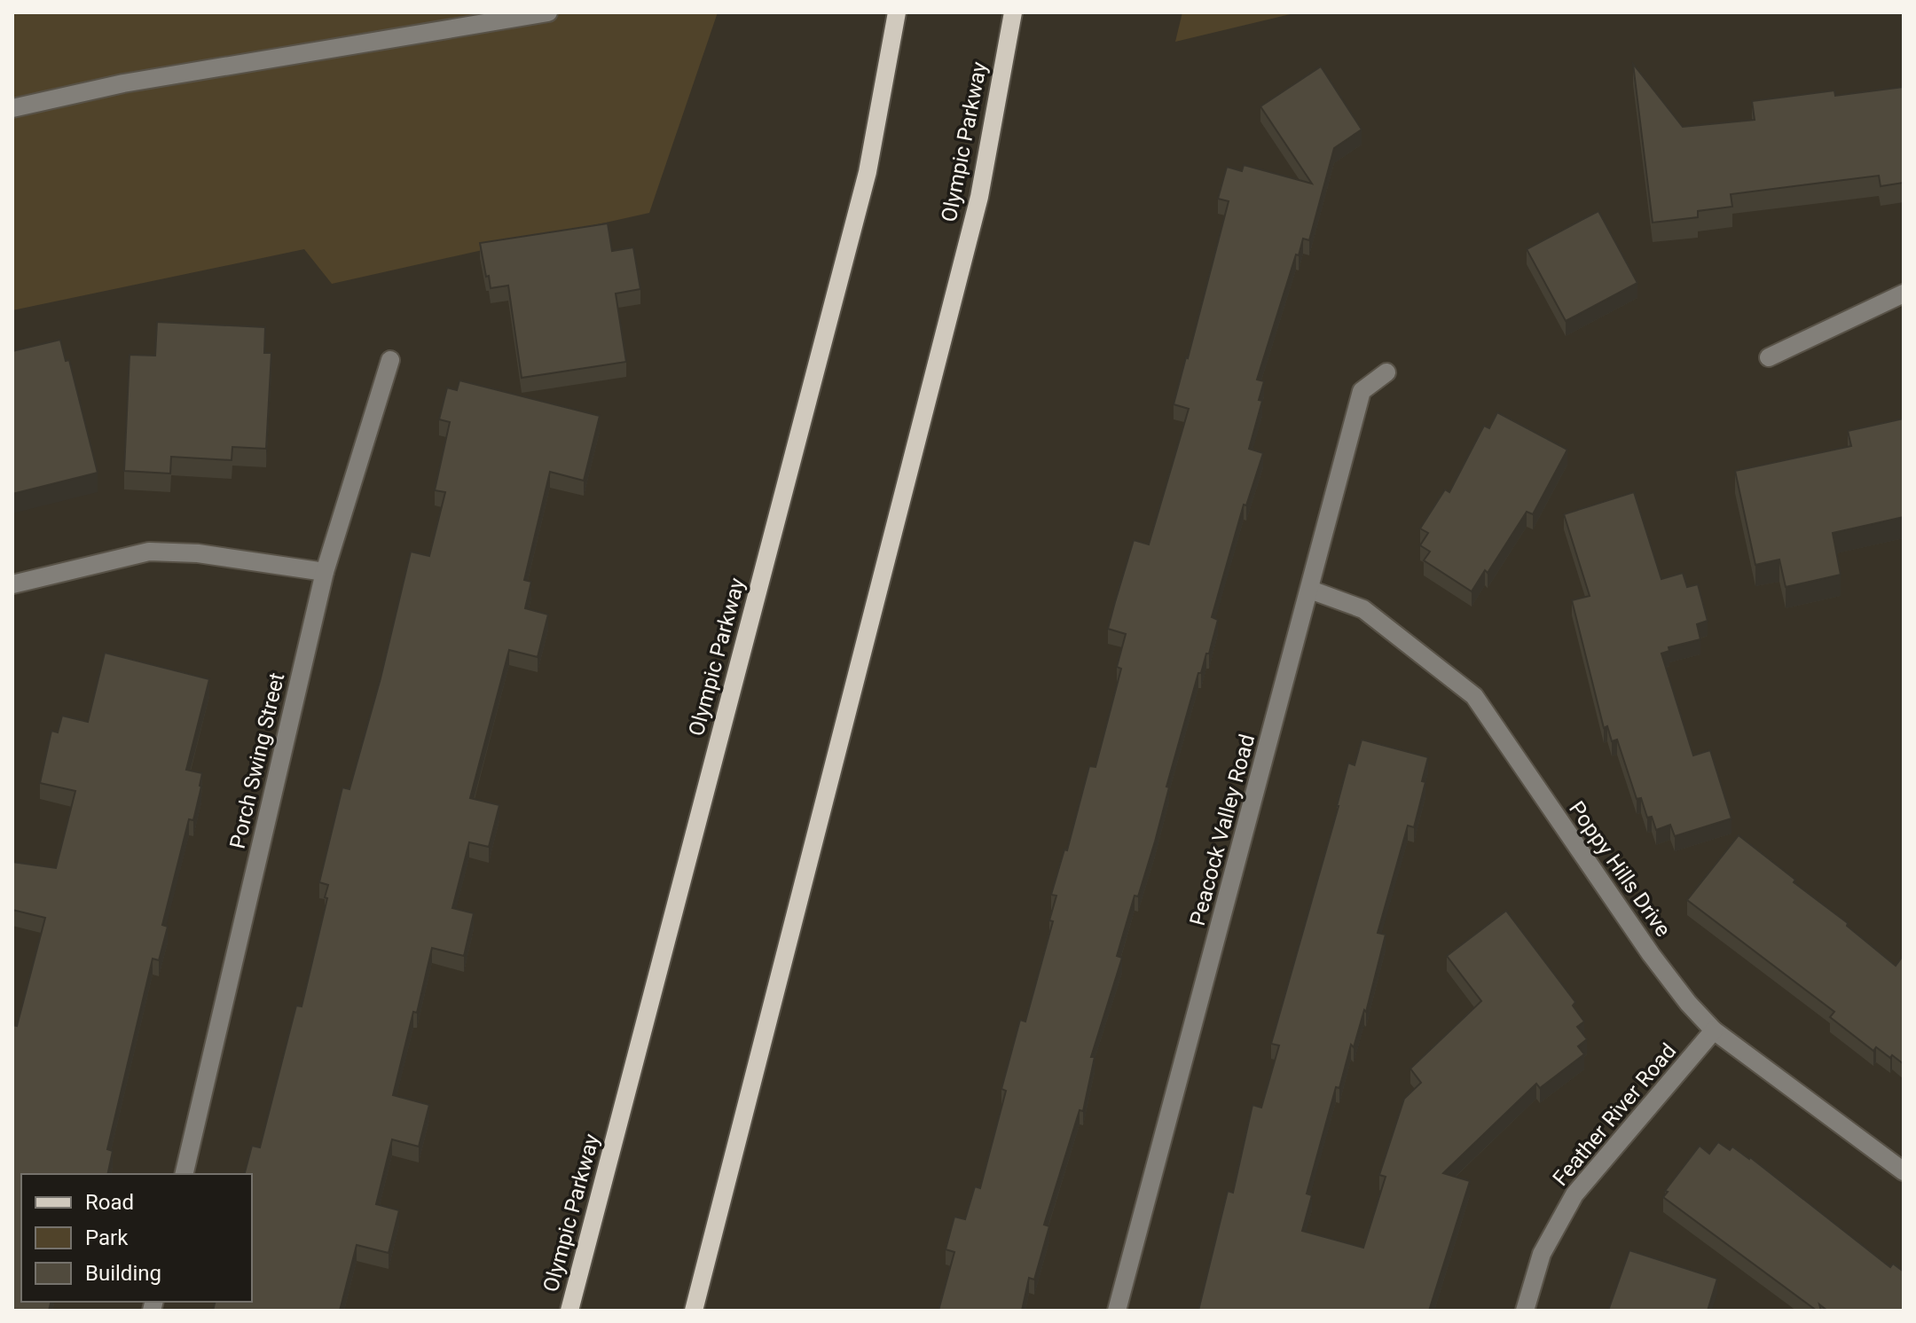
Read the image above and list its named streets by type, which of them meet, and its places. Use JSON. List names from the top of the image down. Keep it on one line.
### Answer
{"streets":{"main road":["Olympic Parkway"],"street":["Porch Swing Street","Peacock Valley Road","Poppy Hills Drive","Feather River Road"]},"crossings":[["Peacock Valley Road","Poppy Hills Drive"],["Poppy Hills Drive","Feather River Road"]],"legend":["Road","Park","Building"]}
